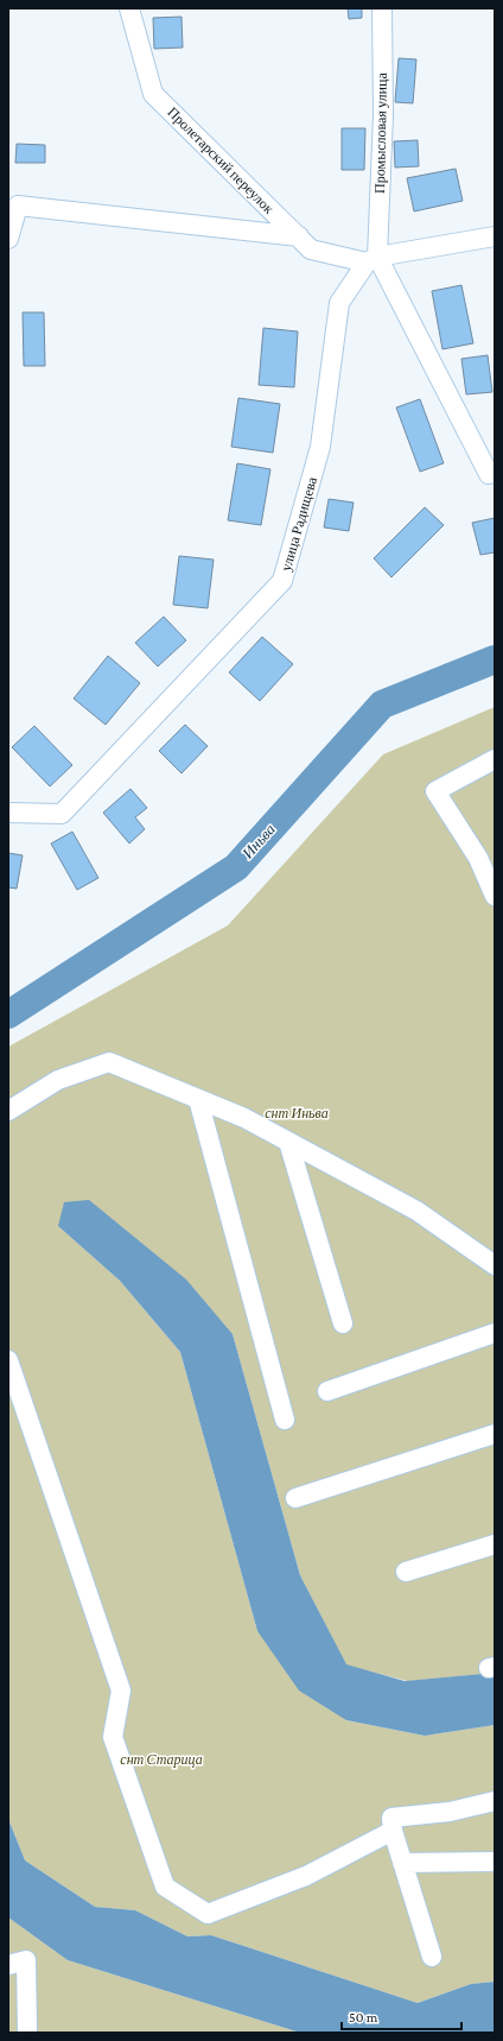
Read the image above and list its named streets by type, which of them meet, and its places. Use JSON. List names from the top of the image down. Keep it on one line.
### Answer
{"streets":{"street":["Промысловая улица","Пролетарский переулок","улица Радищева"]},"crossings":[["Промысловая улица","Пролетарский переулок"],["Промысловая улица","улица Радищева"],["Пролетарский переулок","улица Радищева"]],"water":["Иньва"],"parks":["снт Иньва","снт Старица"],"scale_bar":"50 m"}
